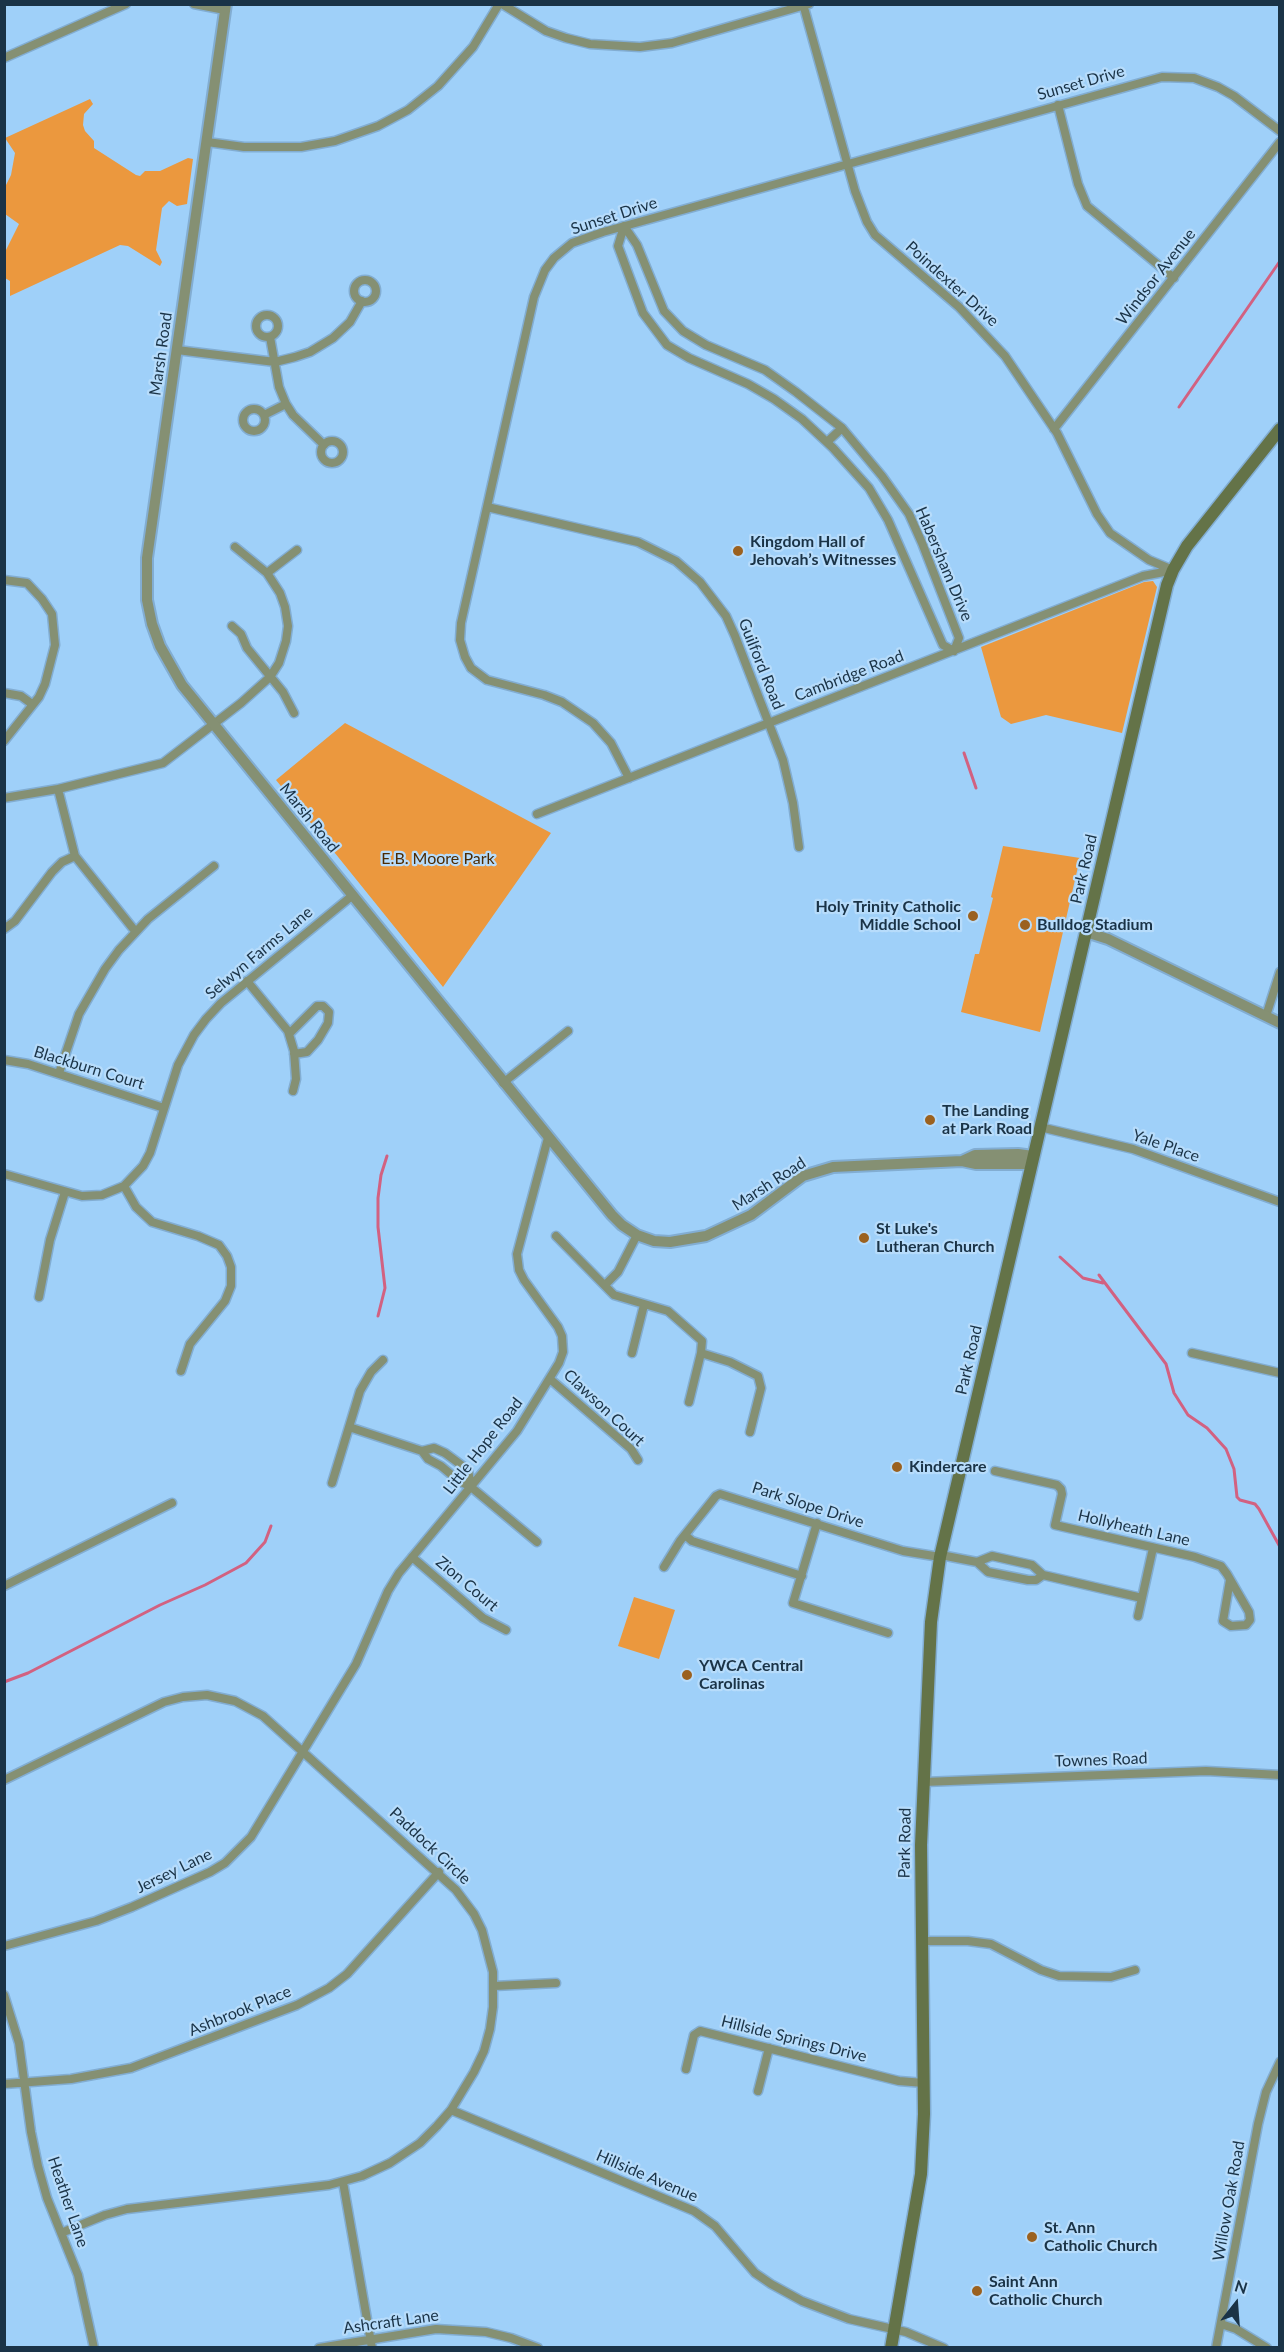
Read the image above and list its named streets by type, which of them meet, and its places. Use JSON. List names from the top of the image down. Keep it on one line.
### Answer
{"streets":{"main road":["Park Road"],"street":["Sunset Drive","Windsor Avenue","Poindexter Drive","Marsh Road","Habersham Drive","Guilford Road","Cambridge Road","Selwyn Farms Lane","Blackburn Court","Yale Place","Clawson Court","Little Hope Road","Park Slope Drive","Hollyheath Lane","Zion Court","Townes Road","Paddock Circle","Jersey Lane","Ashbrook Place","Hillside Springs Drive","Hillside Avenue","Willow Oak Road","Heather Lane","Ashcraft Lane"]},"crossings":[["Sunset Drive","Poindexter Drive"],["Sunset Drive","Habersham Drive"],["Sunset Drive","Guilford Road"],["Sunset Drive","Cambridge Road"],["Windsor Avenue","Poindexter Drive"],["Poindexter Drive","Cambridge Road"],["Poindexter Drive","Park Road"],["Marsh Road","Park Road"],["Marsh Road","Selwyn Farms Lane"],["Marsh Road","Little Hope Road"],["Habersham Drive","Cambridge Road"],["Guilford Road","Cambridge Road"],["Cambridge Road","Park Road"],["Park Road","Yale Place"],["Park Road","Park Slope Drive"],["Park Road","Townes Road"],["Park Road","Hillside Springs Drive"],["Park Road","Hillside Avenue"],["Selwyn Farms Lane","Blackburn Court"],["Clawson Court","Little Hope Road"],["Little Hope Road","Zion Court"],["Little Hope Road","Paddock Circle"],["Little Hope Road","Jersey Lane"],["Paddock Circle","Jersey Lane"],["Paddock Circle","Ashbrook Place"],["Paddock Circle","Hillside Avenue"],["Paddock Circle","Heather Lane"],["Ashbrook Place","Heather Lane"]],"parks":["E.B. Moore Park"],"places":["Kingdom Hall of Jehovah’s Witnesses","Holy Trinity Catholic Middle School","Bulldog Stadium","The Landing at Park Road","St Luke's Lutheran Church","Kindercare","YWCA Central Carolinas","St. Ann Catholic Church","Saint Ann Catholic Church"],"north":"top"}
